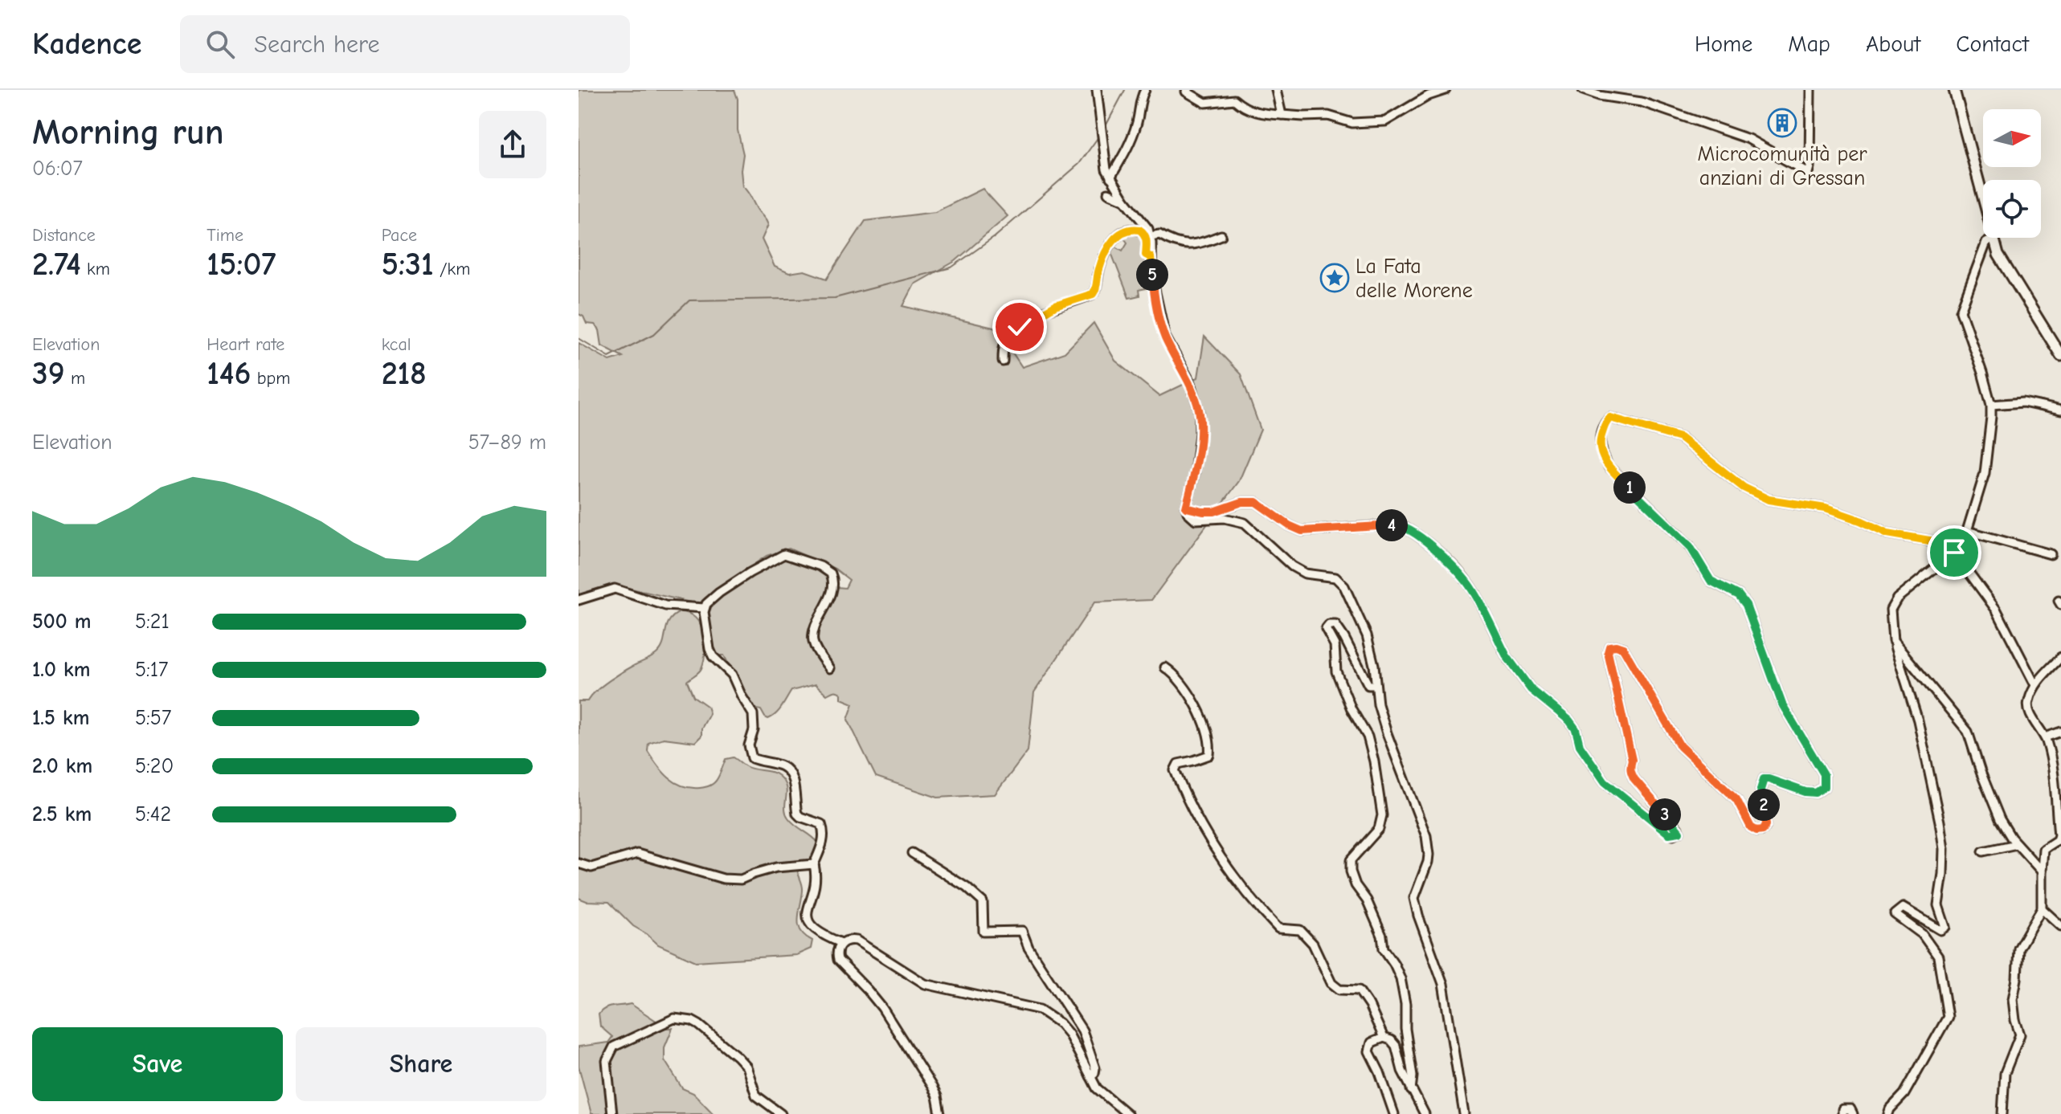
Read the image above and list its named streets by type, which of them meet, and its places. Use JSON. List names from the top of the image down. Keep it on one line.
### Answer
{"places":{"building":["Microcomunità per anziani di Gressan"],"place":["La Fata delle Morene"]},"north":"right","page":{"header":"Kadence","search":"Search here","nav":["Home","Map","About","Contact"],"heading":["Morning run","06:07"],"stats":[["Distance","2.74 km"],["Time","15:07"],["Pace","5:31 /km"],["Elevation","39 m"],["Heart rate","146 bpm"],["kcal","218"]],"pins":["5","1","4","2","3"],"chart":["Elevation","57–89 m"],"list":[{"name":"500 m","note":"5:21"},{"name":"1.0 km","note":"5:17"},{"name":"1.5 km","note":"5:57"},{"name":"2.0 km","note":"5:20"},{"name":"2.5 km","note":"5:42"}],"buttons":["Save","Share"]}}
